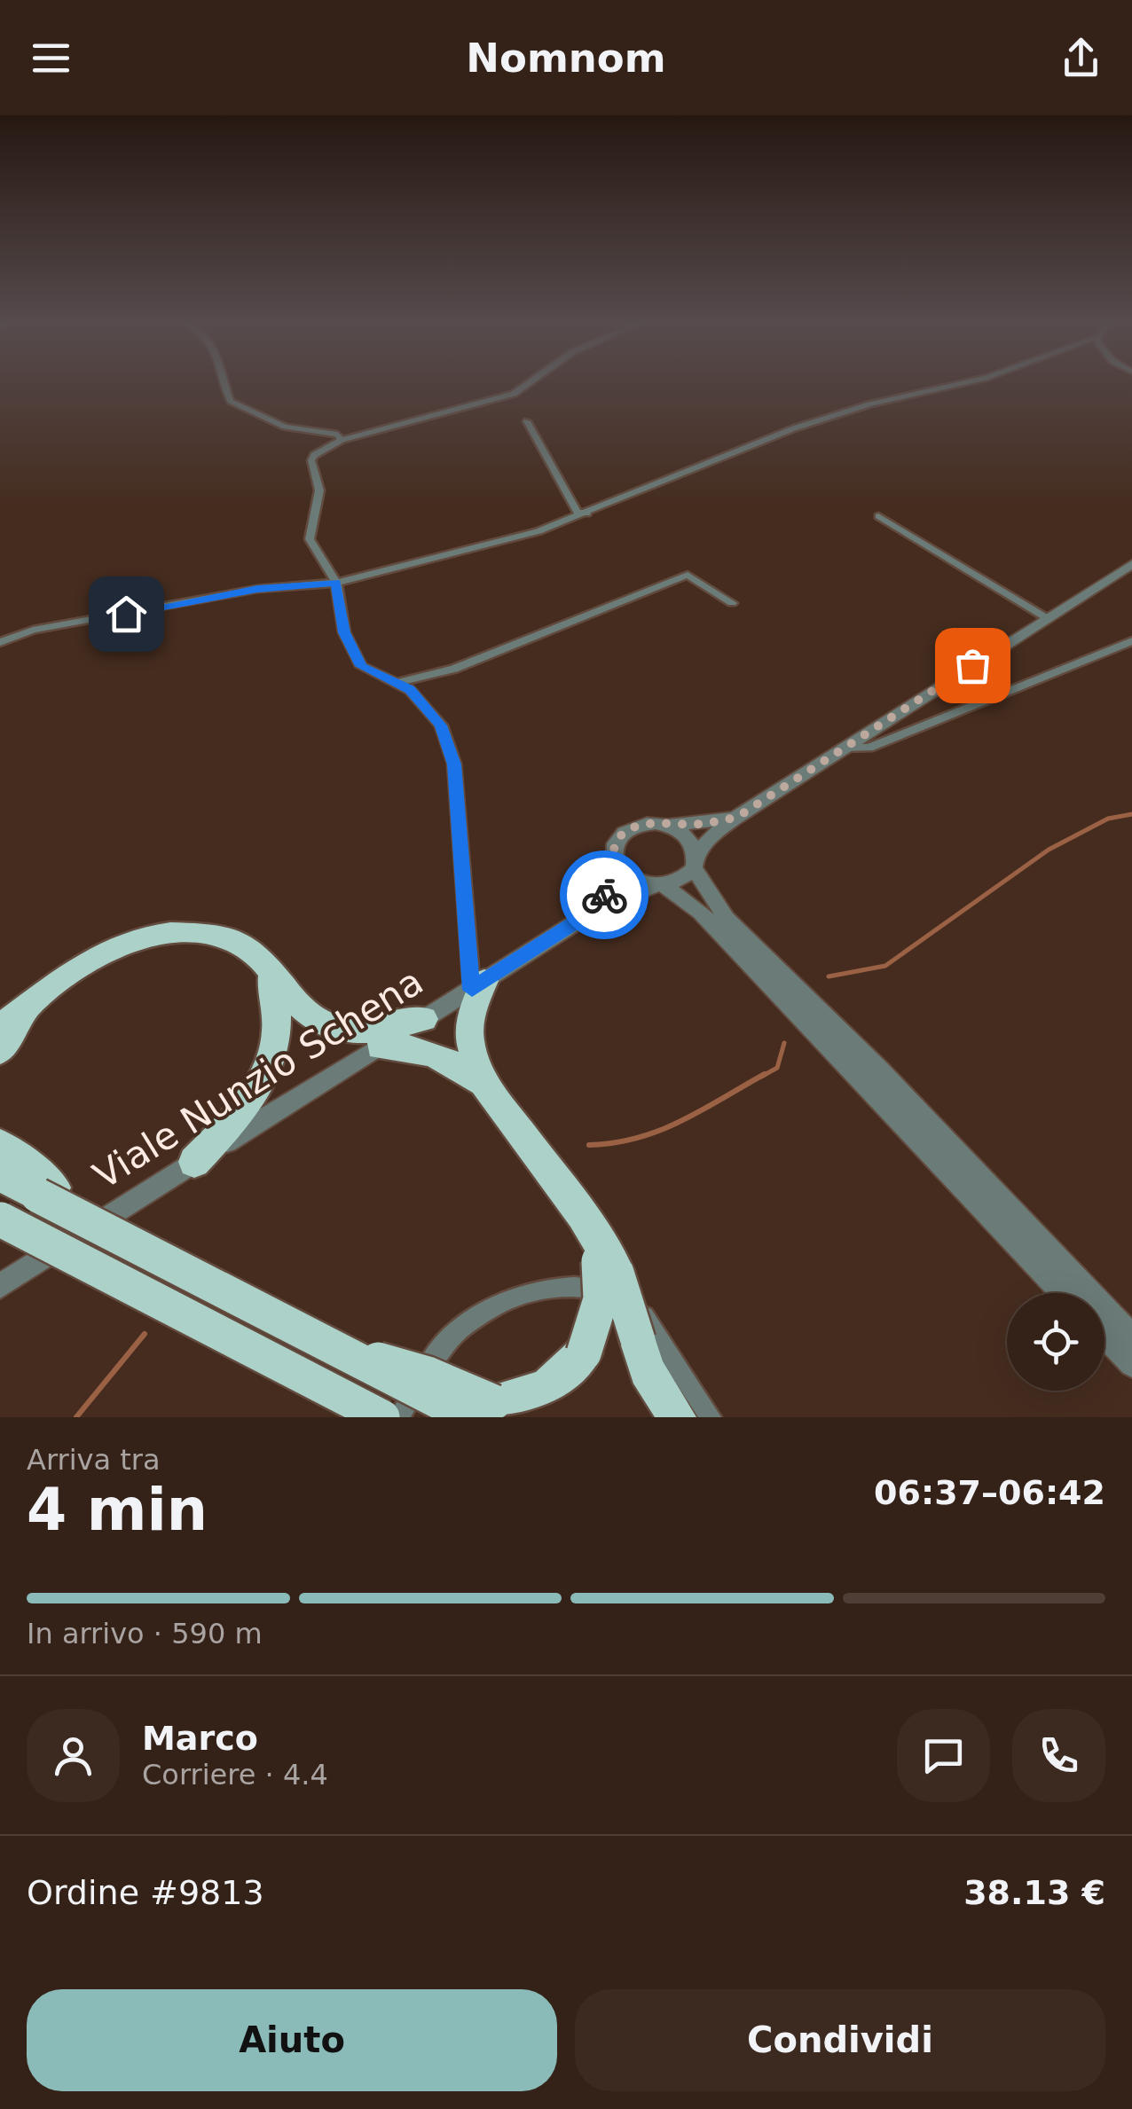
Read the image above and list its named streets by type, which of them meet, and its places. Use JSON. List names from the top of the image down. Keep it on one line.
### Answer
{"streets":{"street":["Viale Nunzio Schena"]},"page":{"header":"Nomnom","heading":["4 min","Arriva tra","06:37–06:42"],"panel":["Marco","Corriere · 4.4","Ordine #9813","38.13 €"],"bar":"In arrivo · 590 m","buttons":["Aiuto","Condividi"]}}
